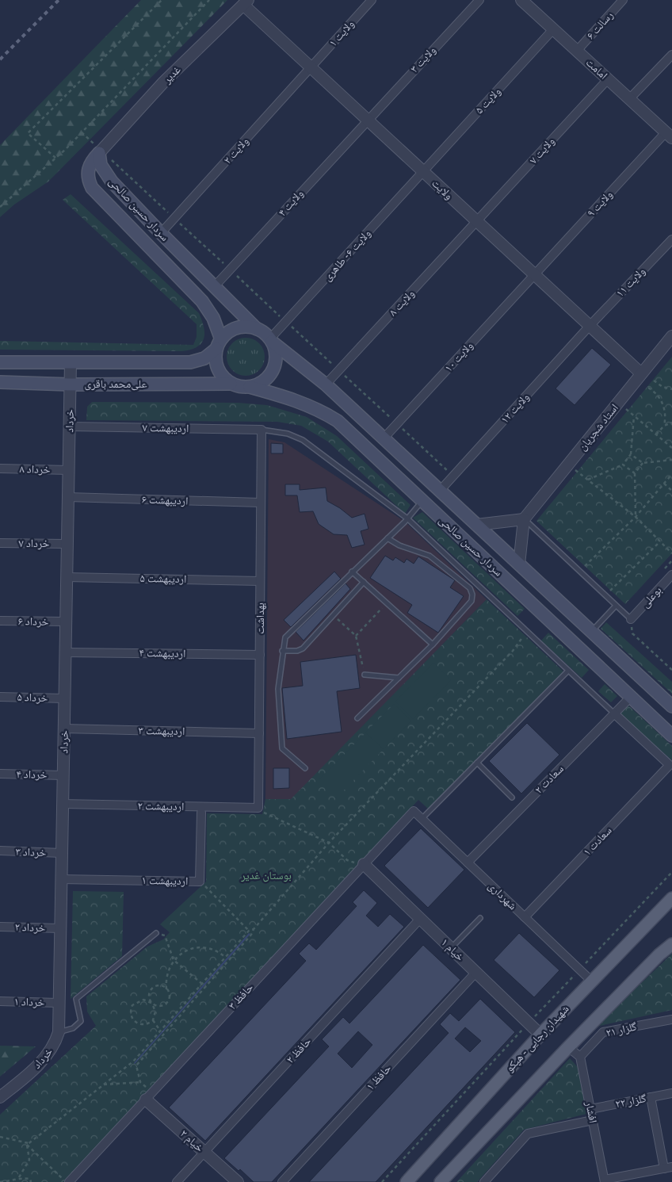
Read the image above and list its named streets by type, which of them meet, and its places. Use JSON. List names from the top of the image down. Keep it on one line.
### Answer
{"streets":{"main road":["سردار حسین صالحی","علی‌محمد باقری","شهیدان رجایی - هپکو"],"street":["رسالت ۶","ولایت ۱","ولایت ۳","امامت","غدیر","ولایت ۵","ولایت ۲","ولایت ۷","ولایت","ولایت ۴","ولایت ۹","ولایت ۶- طاهری","ولایت ۱۱","ولایت ۸","ولایت ۱۰","ولایت ۱۲","خرداد","استاد شجریان","اردیبهشت ۷","خرداد ۸","اردیبهشت ۶","خرداد ۷","اردیبهشت ۵","بوعلی","بهداشت","خرداد ۶","اردیبهشت ۴","خرداد ۵","اردیبهشت ۳","خرداد ۴","سعادت ۲","اردیبهشت ۲","سعادت ۱","خرداد ۳","اردیبهشت ۱","شهرداری","خرداد ۲","خیام ۱","حافظ ۳","خرداد ۱","گلزار ۲۱","حافظ ۲","حافظ ۱","گلزار ۲۲","افشار","خیام ۲"]},"crossings":[["رسالت ۶","امامت"],["ولایت ۱","ولایت ۲"],["ولایت ۱","ولایت"],["ولایت ۳","ولایت"],["ولایت ۳","ولایت ۴"],["امامت","ولایت ۵"],["امامت","ولایت ۷"],["امامت","ولایت ۹"],["غدیر","ولایت"],["غدیر","سردار حسین صالحی"],["ولایت ۵","ولایت"],["ولایت ۵","ولایت ۶- طاهری"],["ولایت ۲","ولایت"],["ولایت ۲","سردار حسین صالحی"],["ولایت ۷","ولایت"],["ولایت ۷","ولایت ۸"],["ولایت","ولایت ۴"],["ولایت","ولایت ۹"],["ولایت","ولایت ۶- طاهری"],["ولایت","ولایت ۱۱"],["ولایت","ولایت ۸"],["ولایت","ولایت ۱۰"],["ولایت","ولایت ۱۲"],["ولایت","استاد شجریان"],["ولایت ۴","سردار حسین صالحی"],["ولایت ۹","ولایت ۱۰"],["سردار حسین صالحی","ولایت ۶- طاهری"],["سردار حسین صالحی","ولایت ۸"],["سردار حسین صالحی","ولایت ۱۰"],["سردار حسین صالحی","علی‌محمد باقری"],["سردار حسین صالحی","ولایت ۱۲"],["سردار حسین صالحی","سعادت ۲"],["ولایت ۶- طاهری","علی‌محمد باقری"],["ولایت ۱۱","ولایت ۱۲"],["علی‌محمد باقری","خرداد"],["خرداد","اردیبهشت ۷"],["خرداد","خرداد ۸"],["خرداد","اردیبهشت ۶"],["خرداد","خرداد ۷"],["خرداد","اردیبهشت ۵"],["خرداد","خرداد ۶"],["خرداد","اردیبهشت ۴"],["خرداد","خرداد ۵"],["خرداد","اردیبهشت ۳"],["خرداد","خرداد ۴"],["خرداد","اردیبهشت ۲"],["خرداد","خرداد ۳"],["خرداد","اردیبهشت ۱"],["خرداد","خرداد ۲"],["خرداد","خرداد ۱"],["اردیبهشت ۷","بهداشت"],["اردیبهشت ۶","بهداشت"],["اردیبهشت ۵","بهداشت"],["بهداشت","اردیبهشت ۴"],["بهداشت","اردیبهشت ۳"],["بهداشت","اردیبهشت ۲"],["سعادت ۲","سعادت ۱"],["سعادت ۲","شهرداری"],["سعادت ۱","شهرداری"],["شهرداری","حافظ ۳"],["شهرداری","شهیدان رجایی - هپکو"],["خیام ۱","حافظ ۳"],["خیام ۱","شهیدان رجایی - هپکو"],["خیام ۱","حافظ ۲"],["خیام ۱","حافظ ۱"],["حافظ ۳","خیام ۲"],["گلزار ۲۱","افشار"],["حافظ ۲","خیام ۲"],["گلزار ۲۲","افشار"]],"parks":["بوستان غدیر"]}
